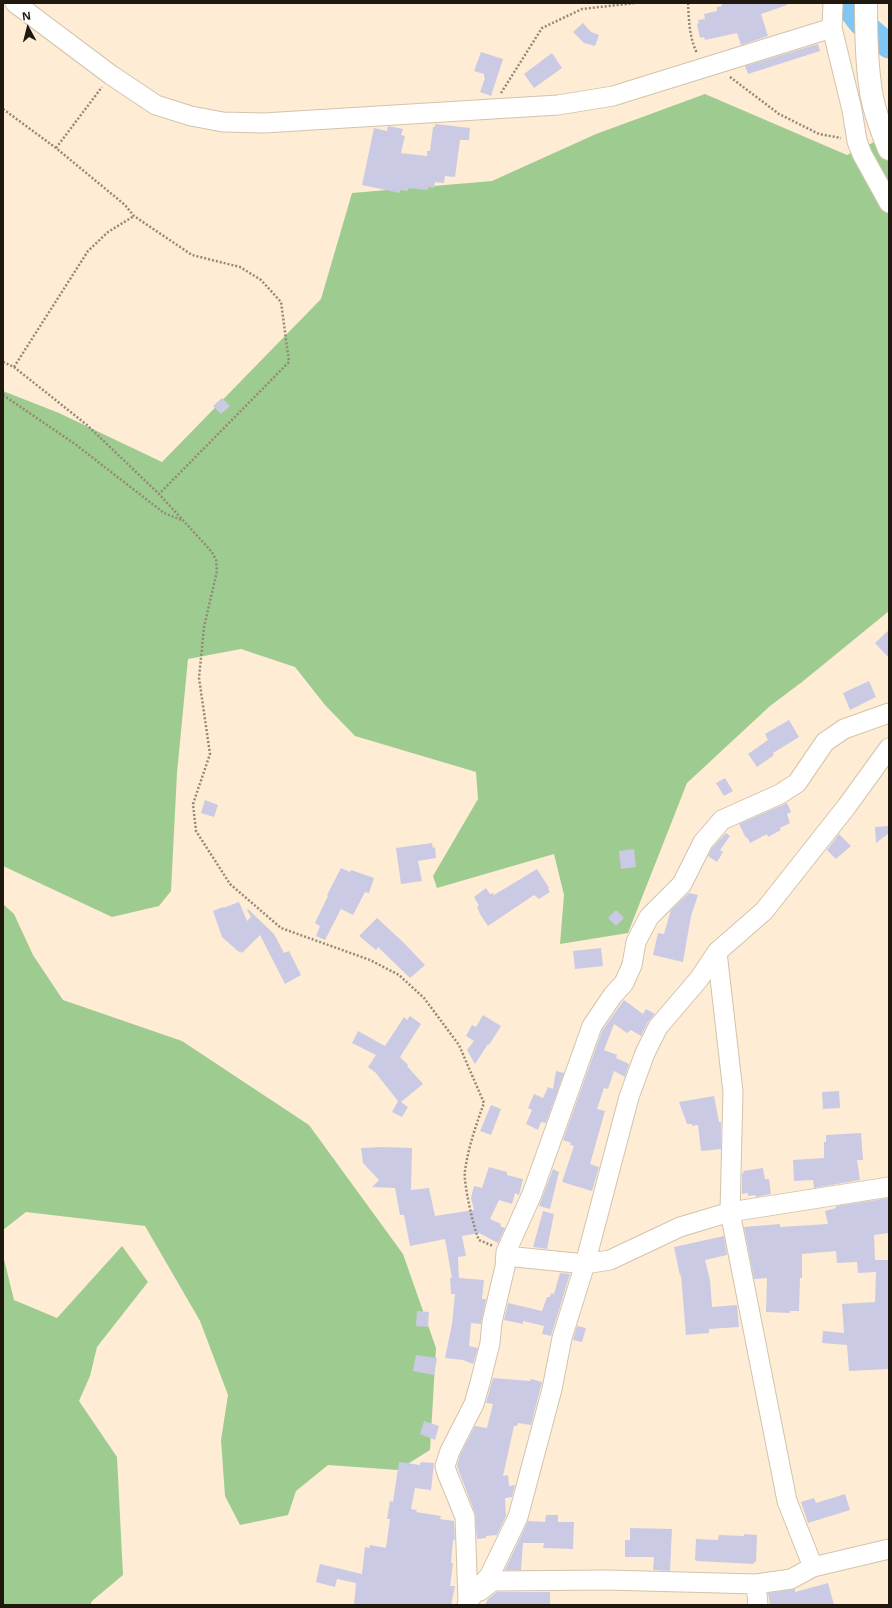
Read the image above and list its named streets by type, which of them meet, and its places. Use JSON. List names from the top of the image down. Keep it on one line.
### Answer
{"north":"top"}
